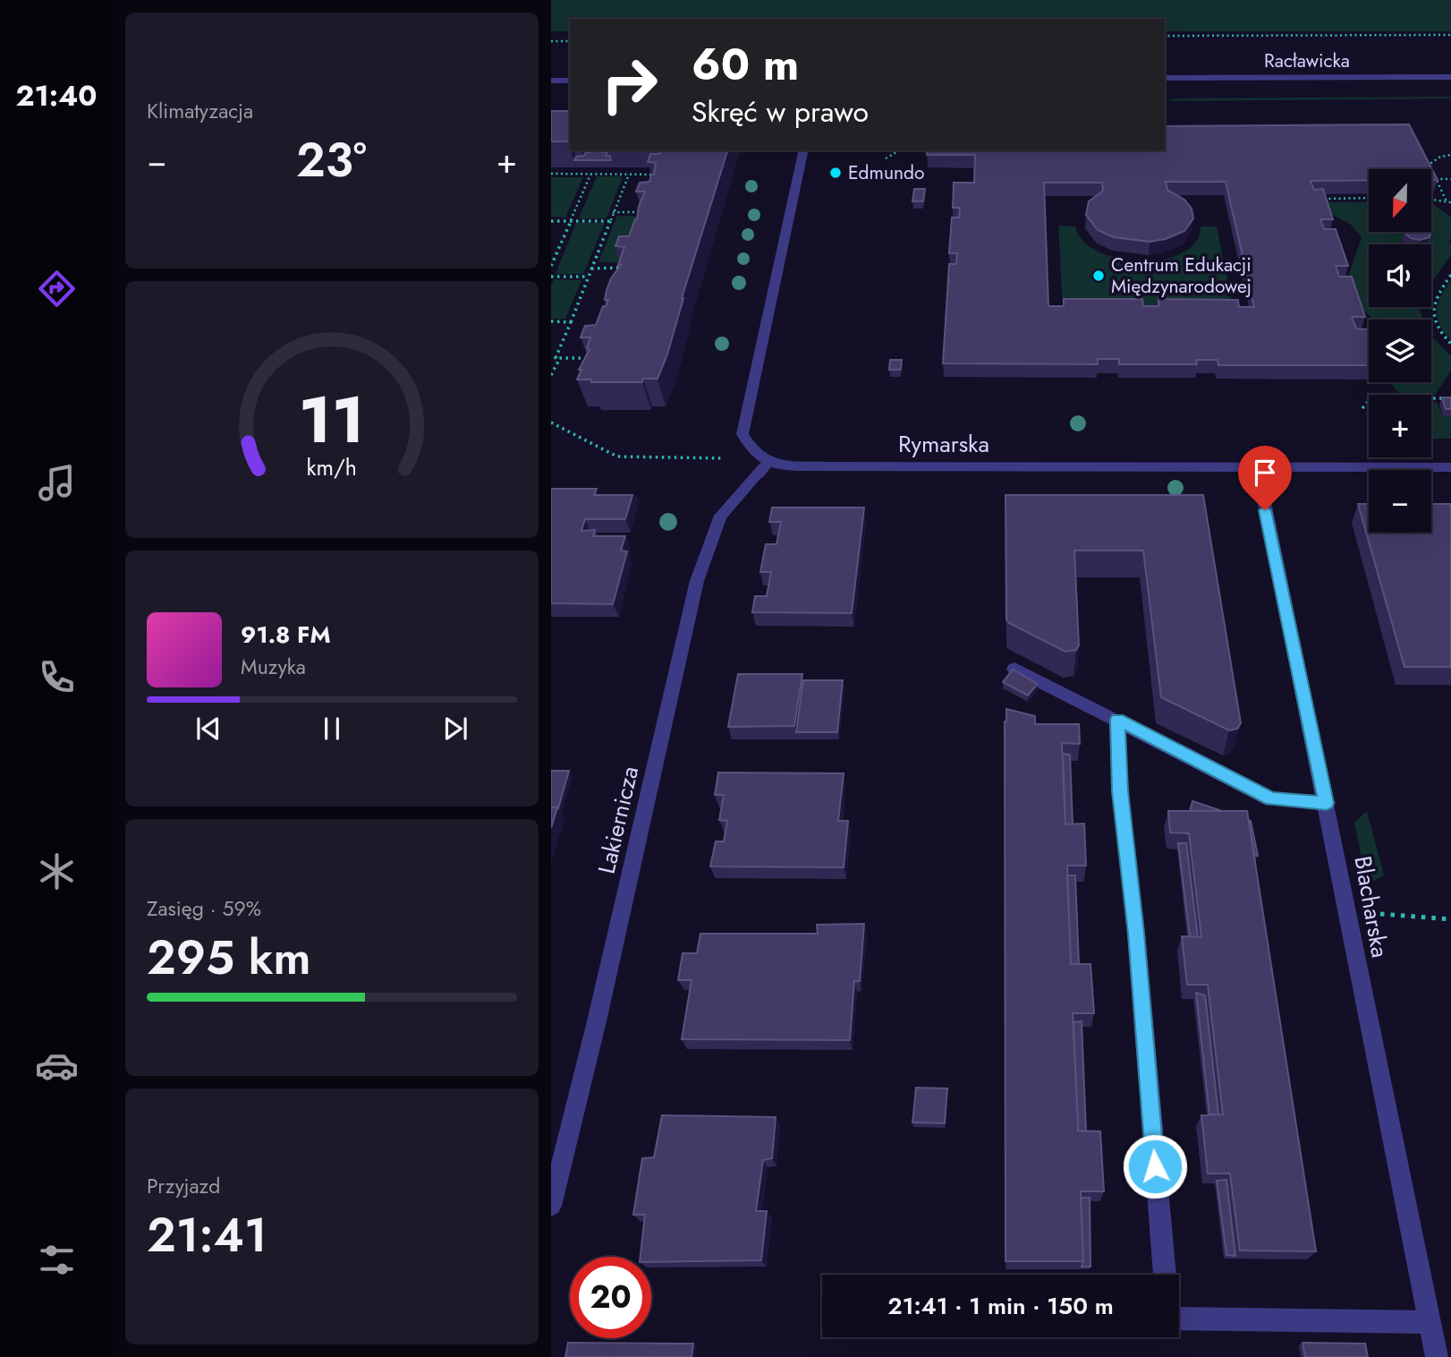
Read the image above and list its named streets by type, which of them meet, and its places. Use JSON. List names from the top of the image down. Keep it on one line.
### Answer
{"streets":{"street":["Racławicka","Rymarska","Lakiernicza","Blacharska"]},"crossings":[["Rymarska","Lakiernicza"],["Rymarska","Blacharska"]],"places":["Edmundo","Centrum Edukacji Międzynarodowej"],"north":"bottom","page":{"tabs":"21:40","tile":["Klimatyzacja",["Zasięg · 59%","295 km"],["Przyjazd","21:41"]],"turn":["60 m","Skręć w prawo"],"heat":["−","23°","+"],"map_buttons":["+","−"],"song":["91.8 FM","Muzyka"],"limit":"20","trip":"21:41 · 1 min · 150 m","gauge":["11","km/h"]}}
